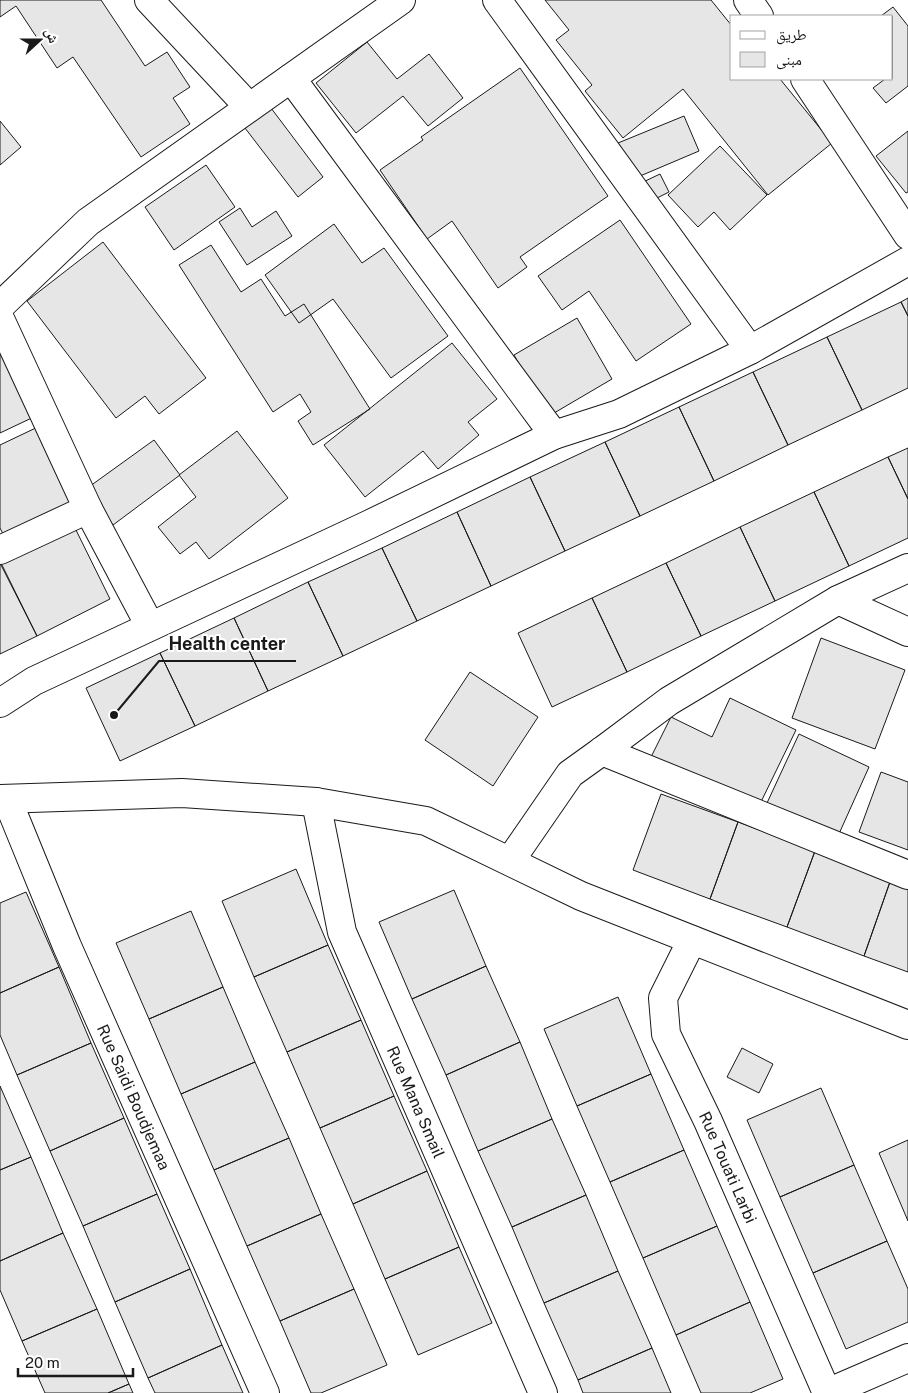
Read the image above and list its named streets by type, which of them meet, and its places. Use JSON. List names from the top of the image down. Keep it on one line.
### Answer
{"streets":{"street":["Rue Saidi Boudjemaa","Rue Mana Smail","Rue Touati Larbi"]},"places":["Health center"],"legend":["طريق","مبنى"],"scale_bar":"20 m","north":"right"}
